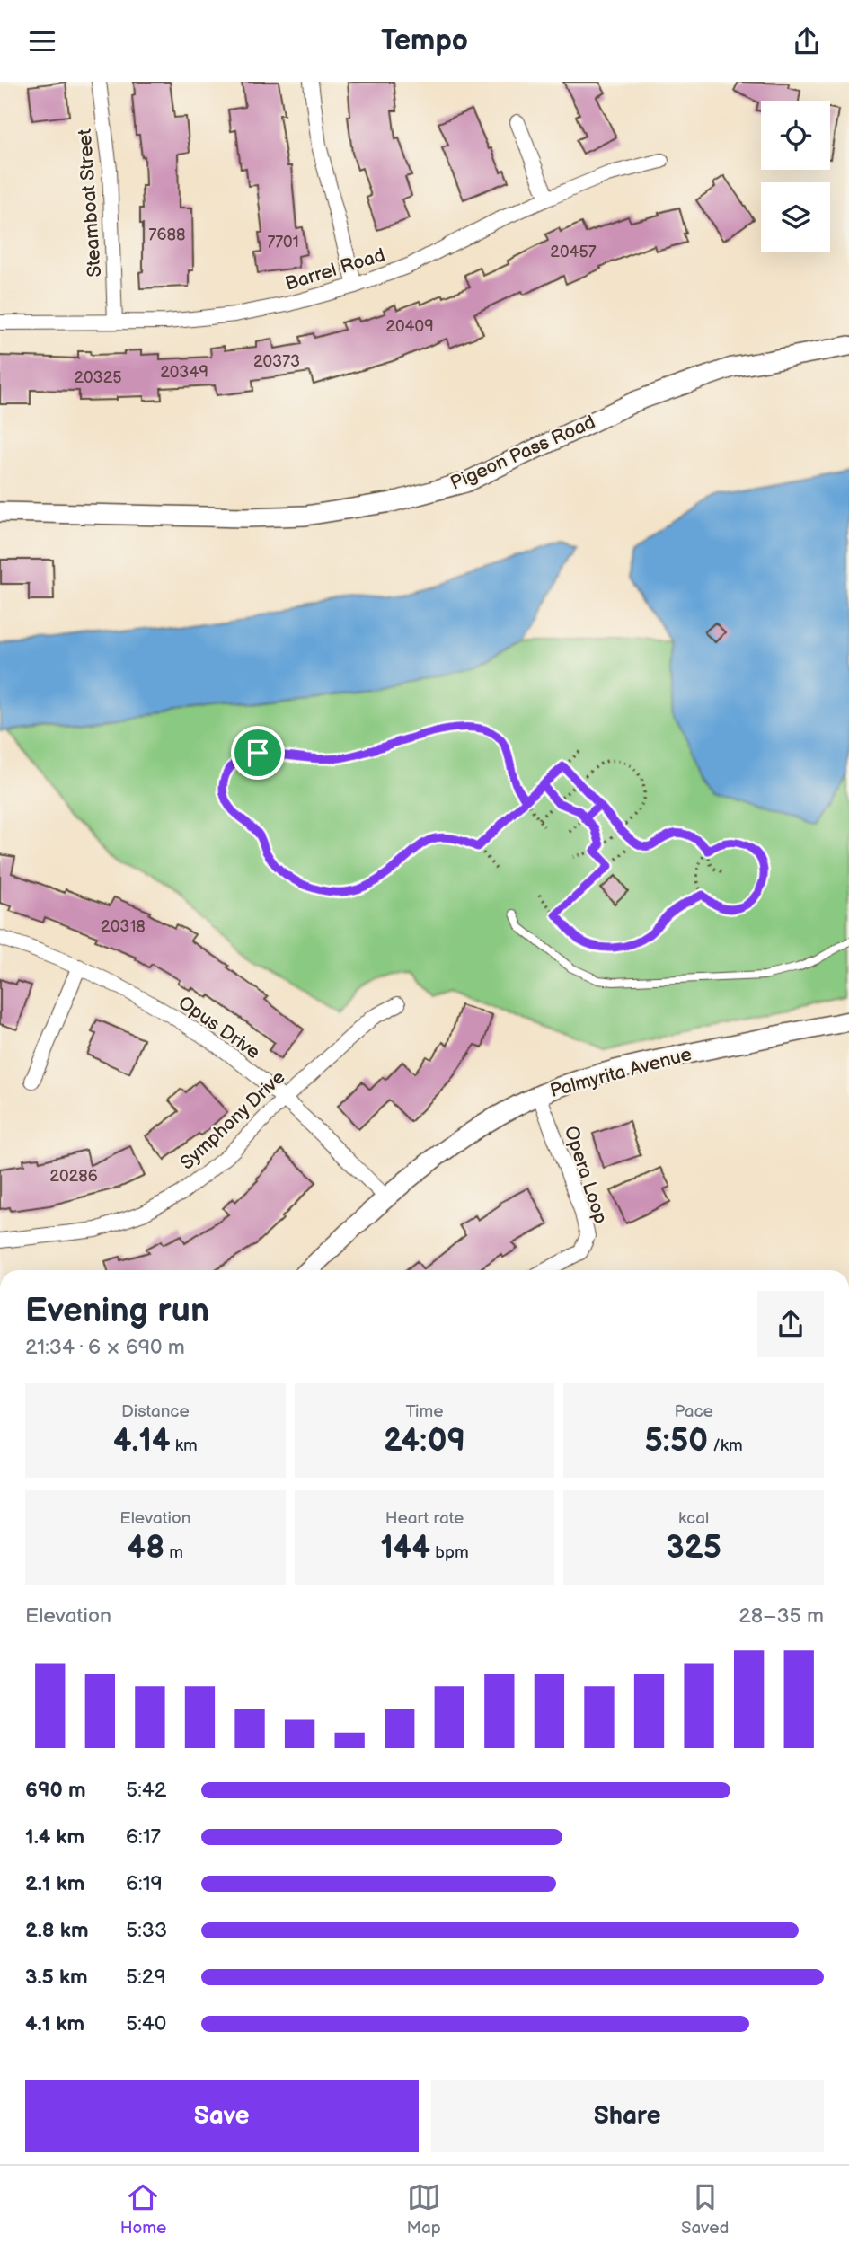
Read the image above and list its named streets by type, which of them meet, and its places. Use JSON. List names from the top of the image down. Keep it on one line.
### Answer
{"streets":{"street":["Steamboat Street","Barrel Road","Pigeon Pass Road","Opus Drive","Palmyrita Avenue","Symphony Drive","Opera Loop"]},"crossings":[["Steamboat Street","Barrel Road"],["Opus Drive","Palmyrita Avenue"],["Opus Drive","Symphony Drive"],["Palmyrita Avenue","Opera Loop"]],"house_numbers":["7688","7701","20457","20409","20373","20349","20325","20318","20286"],"page":{"header":"Tempo","heading":["Evening run","21:34 · 6 × 690 m"],"stats":[["Distance","4.14 km"],["Time","24:09"],["Pace","5:50 /km"],["Elevation","48 m"],["Heart rate","144 bpm"],["kcal","325"]],"chart":["Elevation","28–35 m"],"list":[{"name":"690 m","note":"5:42"},{"name":"1.4 km","note":"6:17"},{"name":"2.1 km","note":"6:19"},{"name":"2.8 km","note":"5:33"},{"name":"3.5 km","note":"5:29"},{"name":"4.1 km","note":"5:40"}],"buttons":["Save","Share"],"tabs":["Home","Map","Saved"]}}
